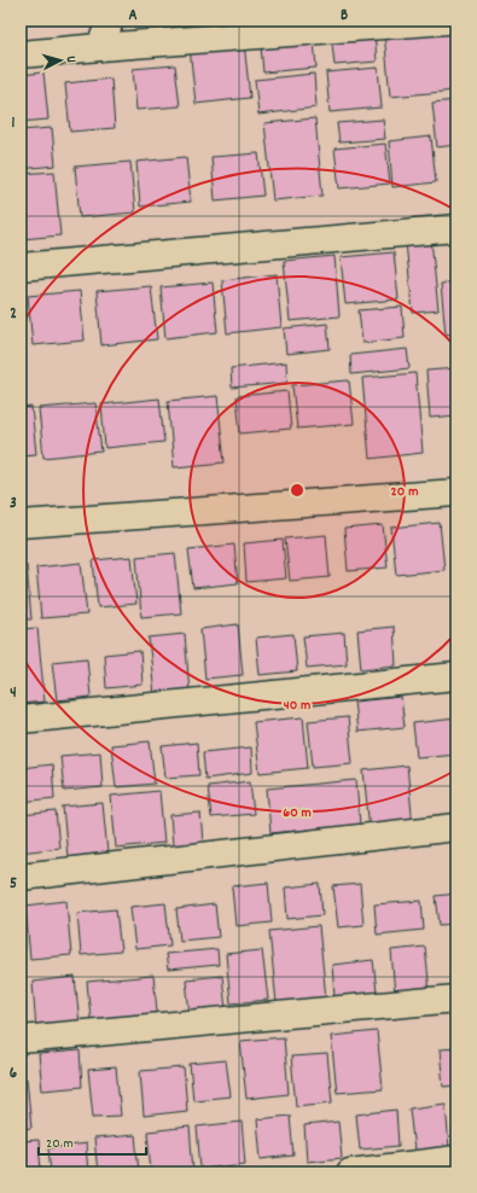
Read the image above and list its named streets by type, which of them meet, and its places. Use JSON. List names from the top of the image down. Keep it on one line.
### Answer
{"scale_bar":"20 m","north":"right","grid":{"columns":["A","B"],"rows":["1","2","3","4","5","6"]},"rings":["20 m","40 m","60 m"]}
